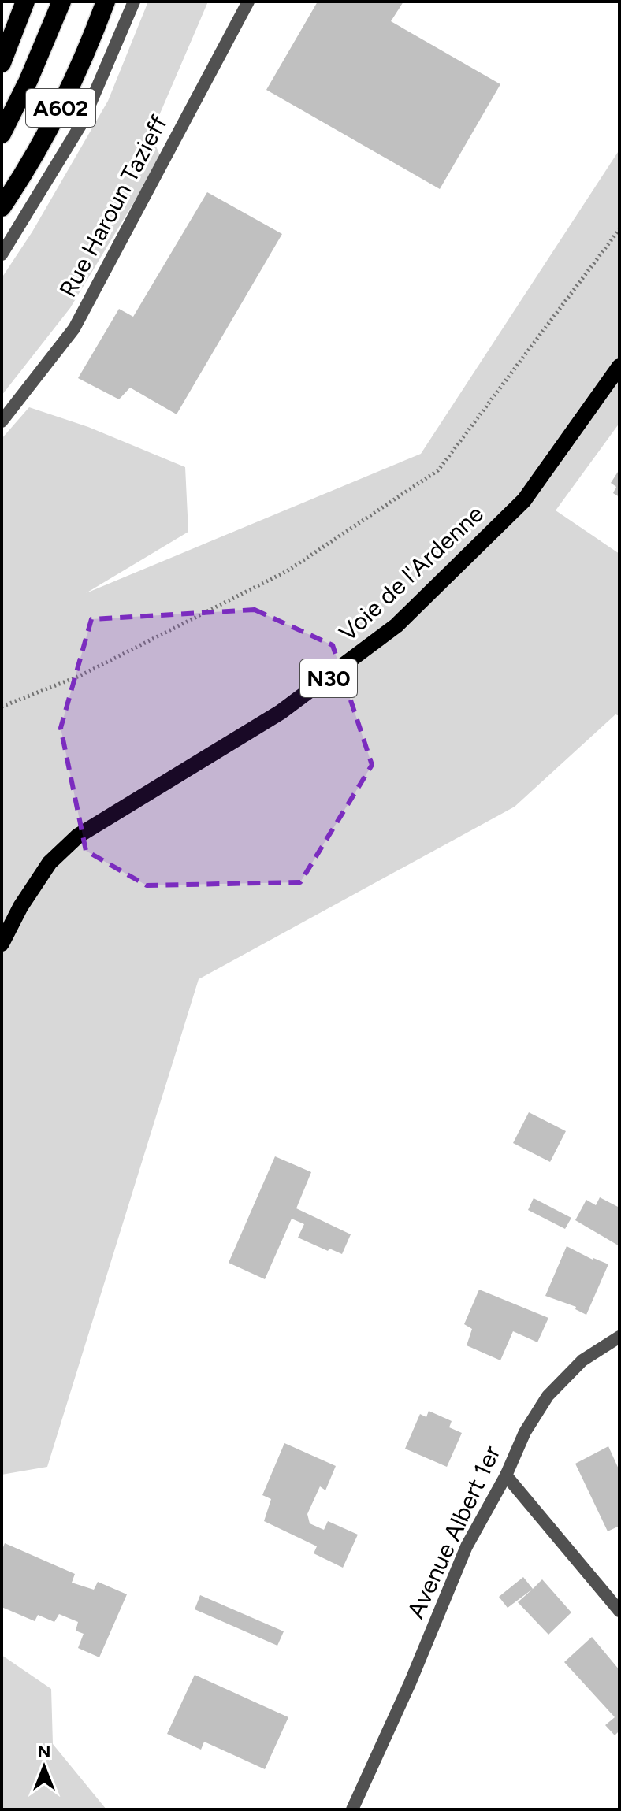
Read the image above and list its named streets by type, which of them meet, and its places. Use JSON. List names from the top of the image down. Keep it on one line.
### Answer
{"streets":{"highway":["A602"],"main road":["Voie de l'Ardenne","N30"],"street":["Rue Haroun Tazieff","Avenue Albert 1er"]},"north":"top"}
